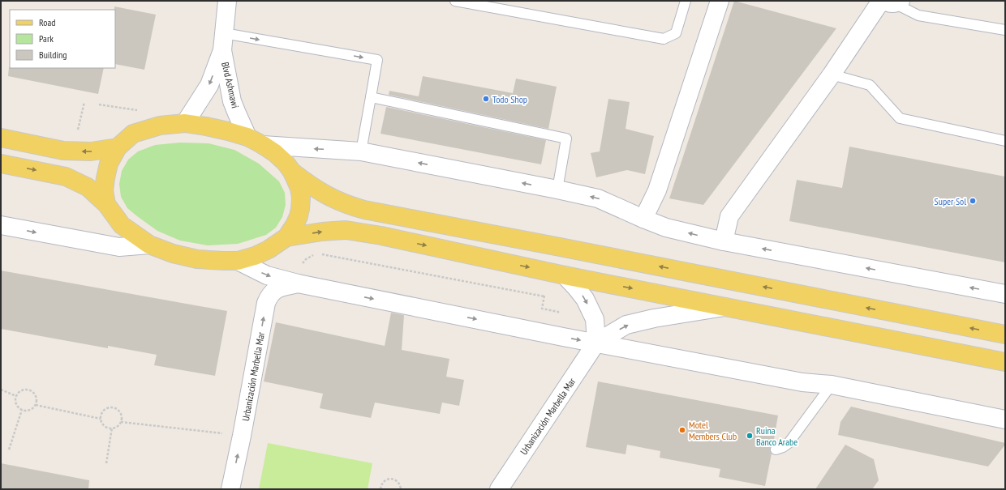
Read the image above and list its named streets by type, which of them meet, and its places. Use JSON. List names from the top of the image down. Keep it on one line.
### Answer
{"streets":{"street":["Blvd Ashmawi","Urbanización Marbella Mar"]},"one_way":["Blvd Ashmawi","Urbanización Marbella Mar"],"places":["Todo Shop","Super Sol","Motel Members Club","Ruina Banco Arabe"],"legend":["Road","Park","Building"]}
